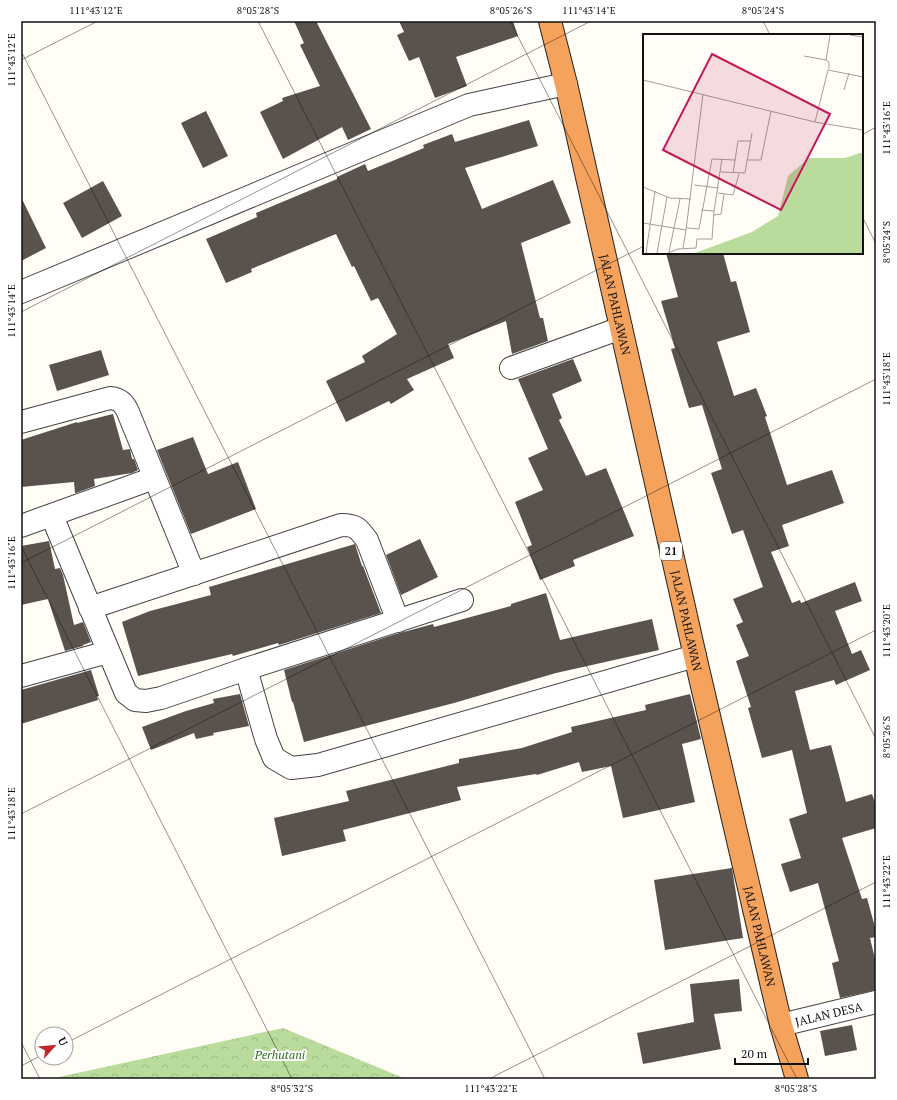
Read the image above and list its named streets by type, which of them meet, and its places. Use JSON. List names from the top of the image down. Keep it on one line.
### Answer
{"streets":{"highway":["JALAN PAHLAWAN","21"],"street":["JALAN DESA"]},"crossings":[["JALAN PAHLAWAN","JALAN DESA"]],"parks":["Perhutani"],"scale_bar":"20 m","north":"top right","coordinates":["111°43'12\"E","8°05'28\"S","8°05'26\"S","111°43'14\"E","8°05'24\"S","111°43'16\"E","111°43'18\"E","111°43'20\"E","111°43'22\"E","8°05'32\"S"]}
